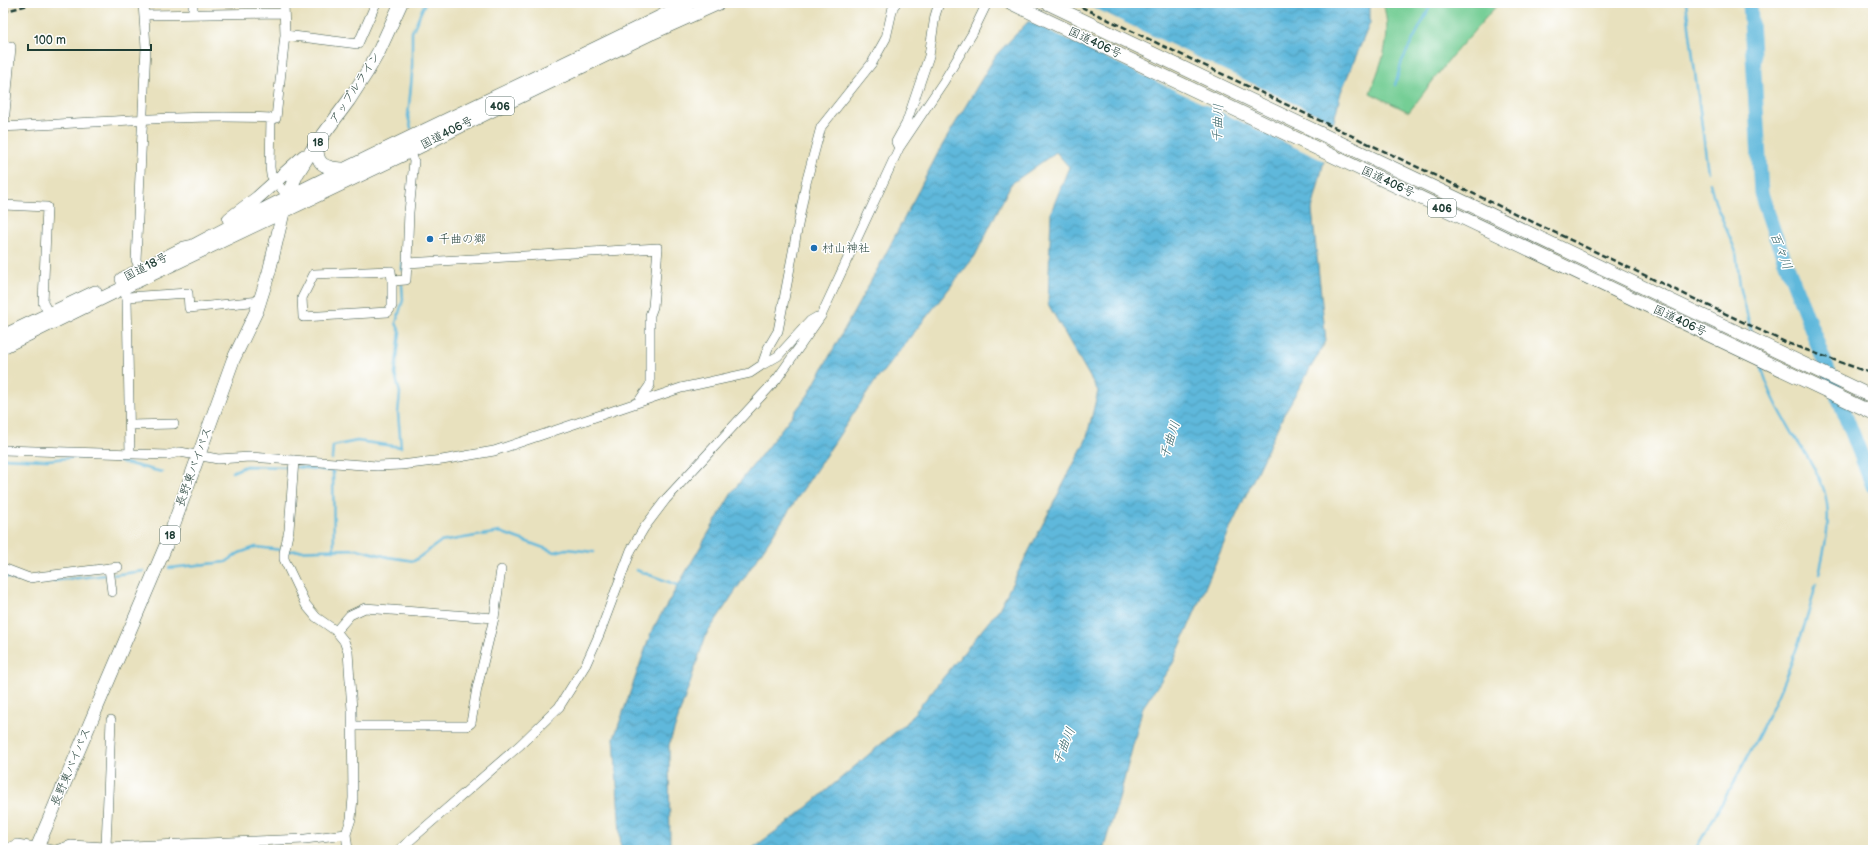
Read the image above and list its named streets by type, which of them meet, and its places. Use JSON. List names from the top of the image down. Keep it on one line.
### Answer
{"streets":{"highway":["国道406号","アップルライン","406","18","国道18号","長野東バイパス"]},"crossings":[["国道406号","アップルライン"],["国道406号","国道18号"],["国道406号","長野東バイパス"],["アップルライン","国道18号"],["アップルライン","長野東バイパス"],["国道18号","長野東バイパス"]],"water":["千曲川","百々川"],"places":["千曲の郷","村山神社"],"scale_bar":"100 m"}
